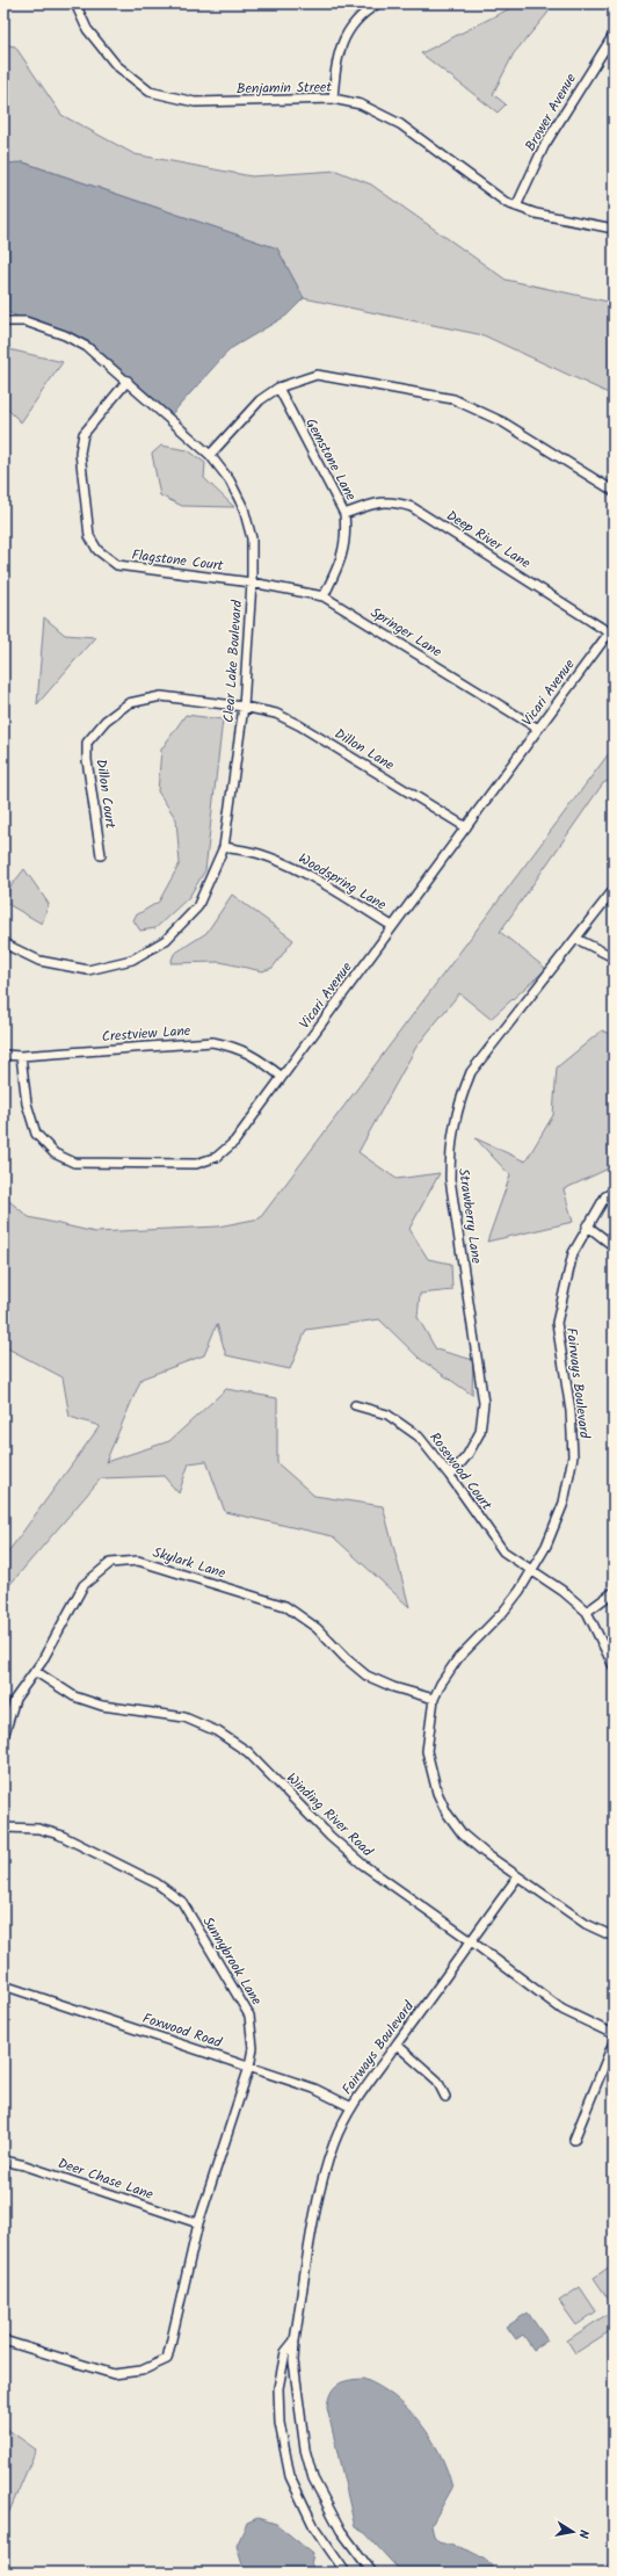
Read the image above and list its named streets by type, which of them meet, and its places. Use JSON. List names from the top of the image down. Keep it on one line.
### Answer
{"streets":{"street":["Benjamin Street","Brower Avenue","Gemstone Lane","Deep River Lane","Flagstone Court","Springer Lane","Clear Lake Boulevard","Vicari Avenue","Dillon Lane","Dillon Court","Woodspring Lane","Crestview Lane","Strawberry Lane","Fairways Boulevard","Rosewood Court","Skylark Lane","Winding River Road","Sunnybrook Lane","Foxwood Road","Deer Chase Lane"]},"crossings":[["Benjamin Street","Brower Avenue"],["Gemstone Lane","Deep River Lane"],["Gemstone Lane","Springer Lane"],["Deep River Lane","Vicari Avenue"],["Flagstone Court","Springer Lane"],["Flagstone Court","Clear Lake Boulevard"],["Springer Lane","Clear Lake Boulevard"],["Springer Lane","Vicari Avenue"],["Clear Lake Boulevard","Dillon Lane"],["Clear Lake Boulevard","Dillon Court"],["Clear Lake Boulevard","Woodspring Lane"],["Vicari Avenue","Dillon Lane"],["Vicari Avenue","Woodspring Lane"],["Vicari Avenue","Crestview Lane"],["Dillon Lane","Dillon Court"],["Strawberry Lane","Rosewood Court"],["Fairways Boulevard","Rosewood Court"],["Fairways Boulevard","Skylark Lane"],["Fairways Boulevard","Winding River Road"],["Fairways Boulevard","Foxwood Road"],["Skylark Lane","Winding River Road"],["Sunnybrook Lane","Foxwood Road"],["Sunnybrook Lane","Deer Chase Lane"]],"north":"right"}
